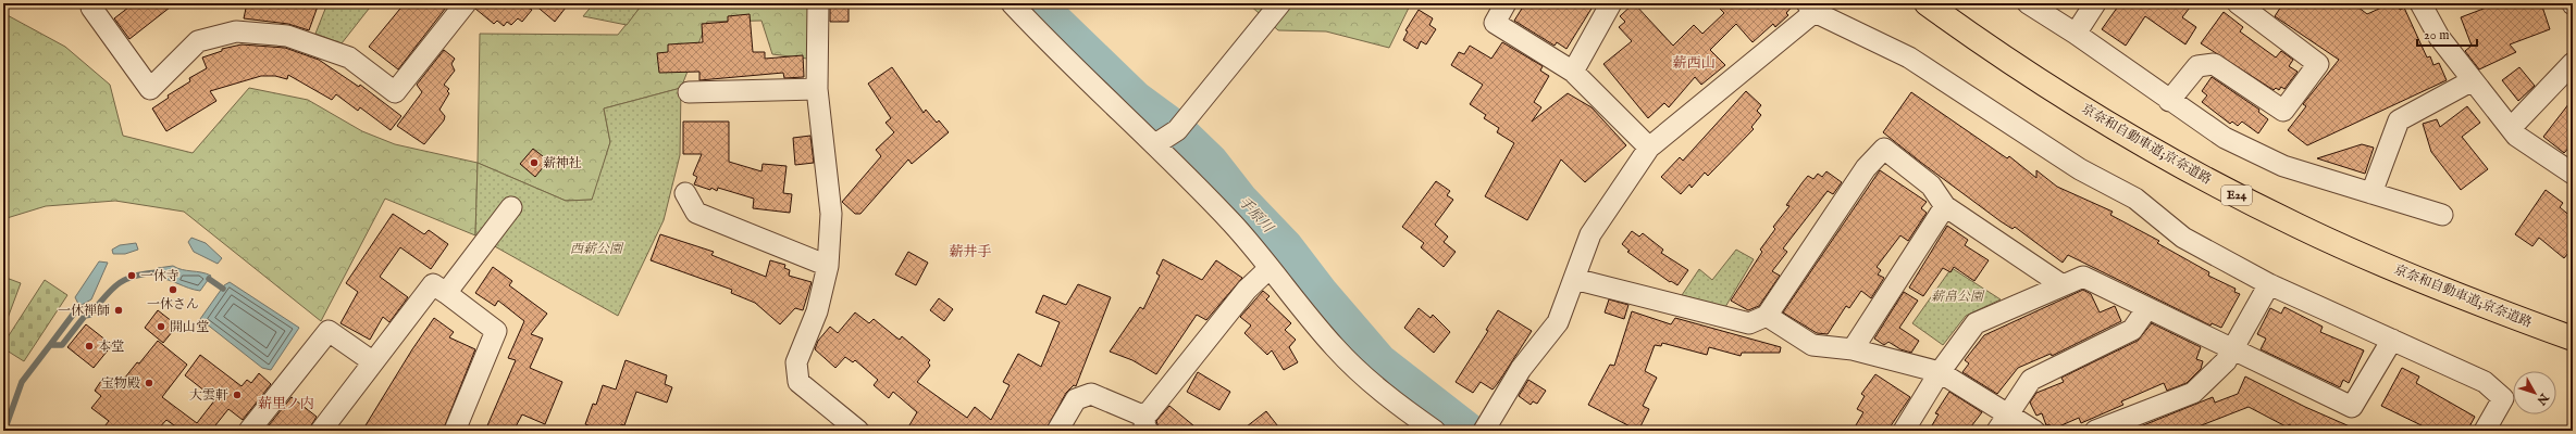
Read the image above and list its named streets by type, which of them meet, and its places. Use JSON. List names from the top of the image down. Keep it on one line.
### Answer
{"streets":{"highway":["京奈和自動車道;京奈道路","E24"]},"districts":["薪西山","薪井手","薪里ノ内"],"water":["手原川"],"parks":["西薪公園","薪畠公園"],"places":["薪神社","一休寺","一休さん","一休禅師","開山堂","本堂","宝物殿","大雲軒"],"scale_bar":"20 m","north":"bottom right"}
